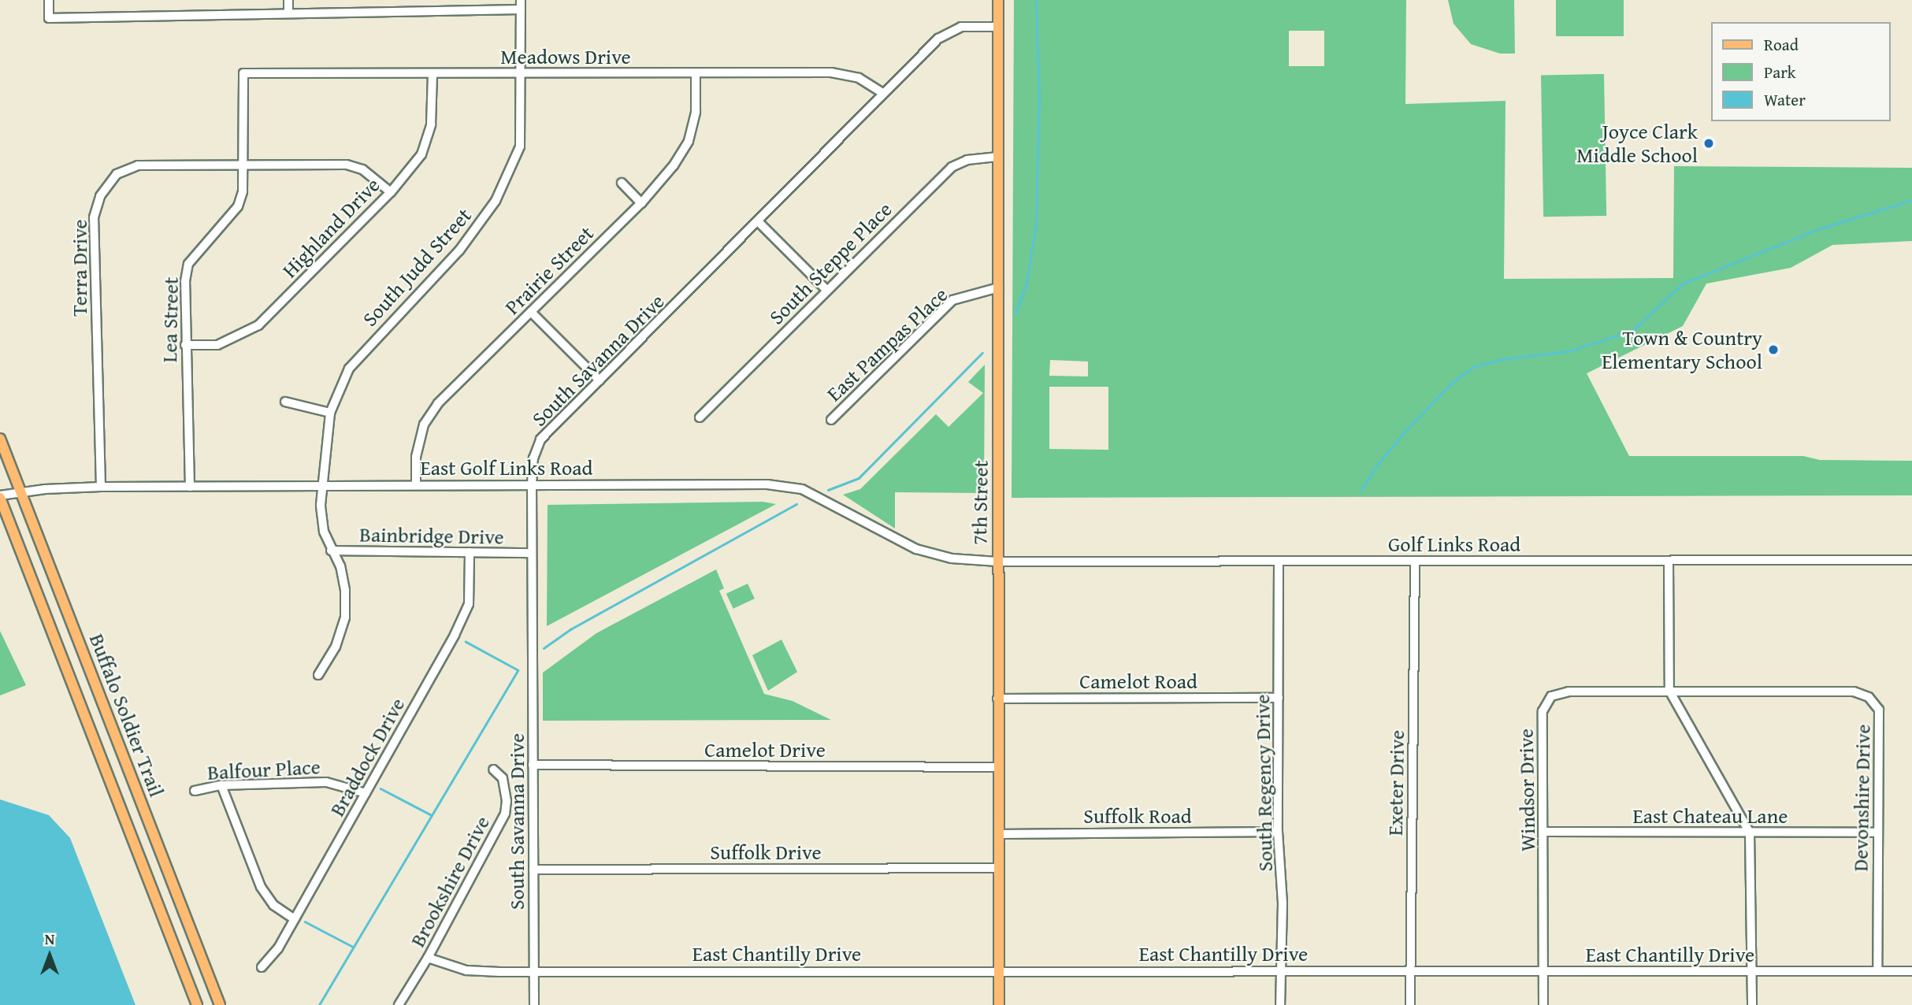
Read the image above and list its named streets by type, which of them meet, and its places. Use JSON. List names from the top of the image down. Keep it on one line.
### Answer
{"streets":{"main road":["7th Street","Buffalo Soldier Trail"],"street":["Meadows Drive","Highland Drive","South Steppe Place","South Judd Street","Terra Drive","Prairie Street","Lea Street","East Pampas Place","South Savanna Drive","East Golf Links Road","Bainbridge Drive","Golf Links Road","Camelot Road","Camelot Drive","Braddock Drive","Balfour Place","South Regency Drive","Exeter Drive","Windsor Drive","Devonshire Drive","Suffolk Road","East Chateau Lane","Suffolk Drive","Brookshire Drive","East Chantilly Drive"]},"crossings":[["Meadows Drive","Highland Drive"],["Meadows Drive","South Judd Street"],["Meadows Drive","Prairie Street"],["Meadows Drive","Lea Street"],["Meadows Drive","South Savanna Drive"],["Highland Drive","Terra Drive"],["Highland Drive","Lea Street"],["South Steppe Place","7th Street"],["South Judd Street","East Golf Links Road"],["South Judd Street","Bainbridge Drive"],["Terra Drive","Lea Street"],["Terra Drive","East Golf Links Road"],["Prairie Street","East Golf Links Road"],["Lea Street","East Golf Links Road"],["East Pampas Place","7th Street"],["South Savanna Drive","East Golf Links Road"],["South Savanna Drive","7th Street"],["South Savanna Drive","Bainbridge Drive"],["South Savanna Drive","Camelot Drive"],["South Savanna Drive","Suffolk Drive"],["South Savanna Drive","East Chantilly Drive"],["East Golf Links Road","7th Street"],["East Golf Links Road","Golf Links Road"],["East Golf Links Road","Buffalo Soldier Trail"],["7th Street","Golf Links Road"],["7th Street","Camelot Road"],["7th Street","Camelot Drive"],["7th Street","Suffolk Road"],["7th Street","Suffolk Drive"],["7th Street","East Chantilly Drive"],["Bainbridge Drive","Braddock Drive"],["Golf Links Road","South Regency Drive"],["Golf Links Road","Exeter Drive"],["Camelot Road","South Regency Drive"],["Braddock Drive","Balfour Place"],["South Regency Drive","Suffolk Road"],["South Regency Drive","East Chantilly Drive"],["Exeter Drive","East Chantilly Drive"],["Windsor Drive","Devonshire Drive"],["Windsor Drive","East Chateau Lane"],["Windsor Drive","East Chantilly Drive"],["Devonshire Drive","East Chateau Lane"],["Devonshire Drive","East Chantilly Drive"],["Brookshire Drive","East Chantilly Drive"]],"places":["Joyce Clark Middle School","Town & Country Elementary School"],"legend":["Road","Park","Water"],"north":"top"}
